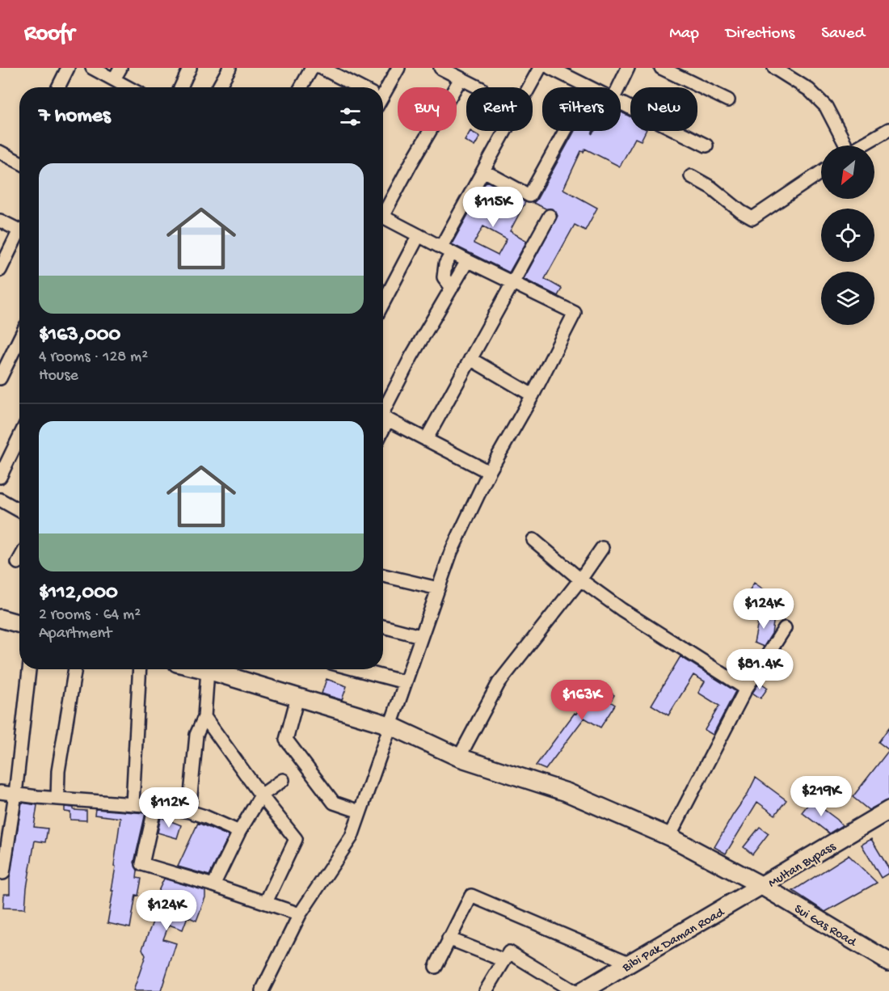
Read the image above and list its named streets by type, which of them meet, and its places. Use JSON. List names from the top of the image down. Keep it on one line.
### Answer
{"streets":{"street":["Multan Bypass","Sui Gas Road","Bibi Pak Daman Road"]},"crossings":[["Multan Bypass","Sui Gas Road"],["Multan Bypass","Bibi Pak Daman Road"],["Sui Gas Road","Bibi Pak Daman Road"]],"north":"bottom left","page":{"header":"Roofr","nav":["Map","Directions","Saved"],"chip":["Buy","Rent","Filters","New"],"heading":"7 homes","list":[{"name":"$163,000","note":"4 rooms · 128 m² · House"},{"name":"$112,000","note":"2 rooms · 64 m² · Apartment"}],"price":["$115K","$124K","$81.4K","$163K","$219K","$112K","$124K"]}}
